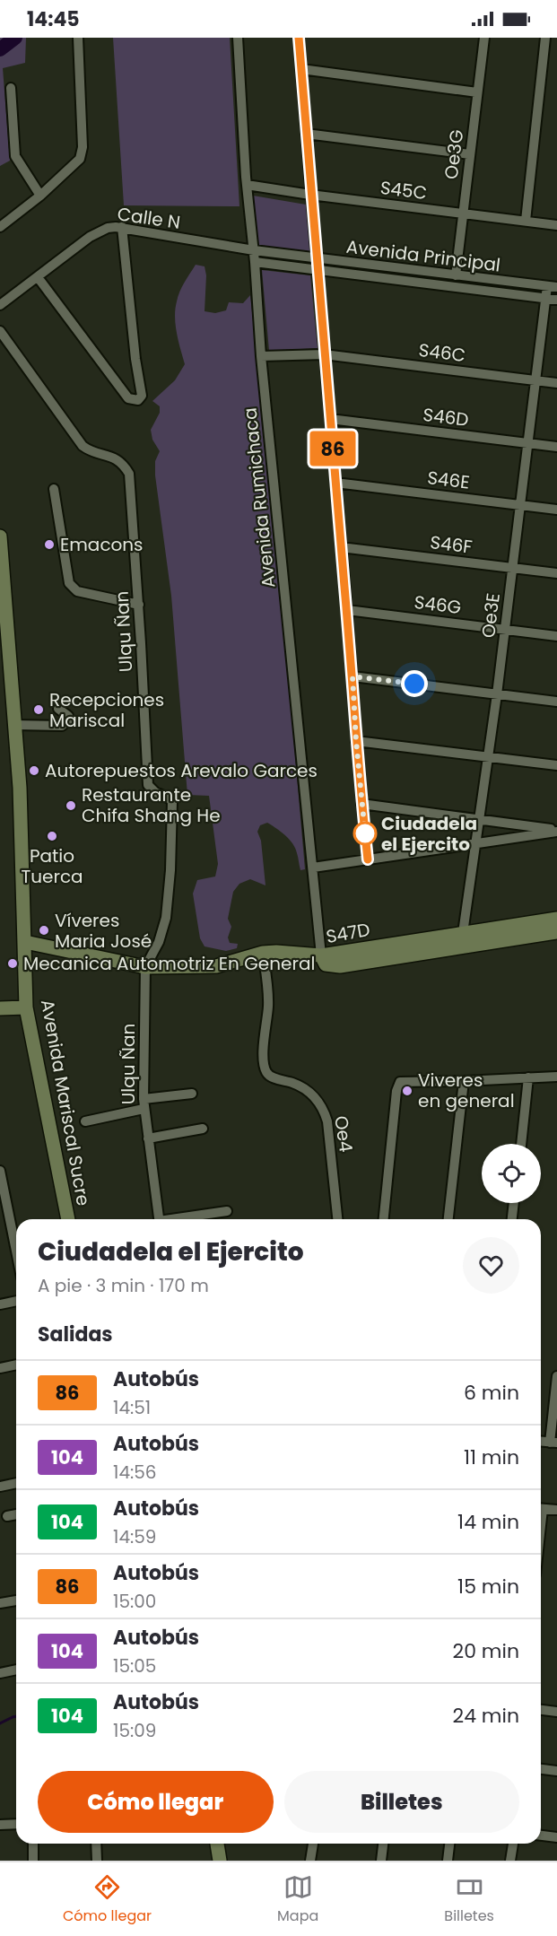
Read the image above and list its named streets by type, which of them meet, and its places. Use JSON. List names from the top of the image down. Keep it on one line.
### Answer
{"streets":{"street":["Oe3G","S45C","Calle N","Avenida Principal","S46C","S46D","S46E","Avenida Rumichaca","S46F","S46G","Oe3E","Ulqu Ñan","S47D","Avenida Mariscal Sucre","Oe4"]},"crossings":[["Oe3G","S45C"],["Oe3G","Avenida Principal"],["S45C","Avenida Rumichaca"],["Calle N","Avenida Principal"],["Calle N","Avenida Rumichaca"],["Avenida Principal","Avenida Rumichaca"],["Avenida Principal","Oe3E"],["S46C","Avenida Rumichaca"],["S46C","Oe3E"],["S46D","Oe3E"],["S46E","Oe3E"],["Avenida Rumichaca","S47D"],["S46F","Oe3E"],["S46G","Oe3E"],["Oe3E","S47D"]],"places":["Emacons","Recepciones Mariscal","Autorepuestos Arevalo Garces","Restaurante Chifa Shang He","Ciudadela el Ejercito","Patio Tuerca","Víveres Maria José","Mecanica Automotriz En General","Viveres en general"],"lines":["bus line 86"],"page":{"status":"14:45","on_map":"86","heading":[["Ciudadela el Ejercito","A pie · 3 min · 170 m"],"Salidas"],"list":[{"mark":"86","name":"Autobús","note":"14:51","value":"6 min"},{"mark":"104","name":"Autobús","note":"14:56","value":"11 min"},{"mark":"104","name":"Autobús","note":"14:59","value":"14 min"},{"mark":"86","name":"Autobús","note":"15:00","value":"15 min"},{"mark":"104","name":"Autobús","note":"15:05","value":"20 min"},{"mark":"104","name":"Autobús","note":"15:09","value":"24 min"}],"buttons":["Cómo llegar","Billetes"],"tabs":["Cómo llegar","Mapa","Billetes"]}}
